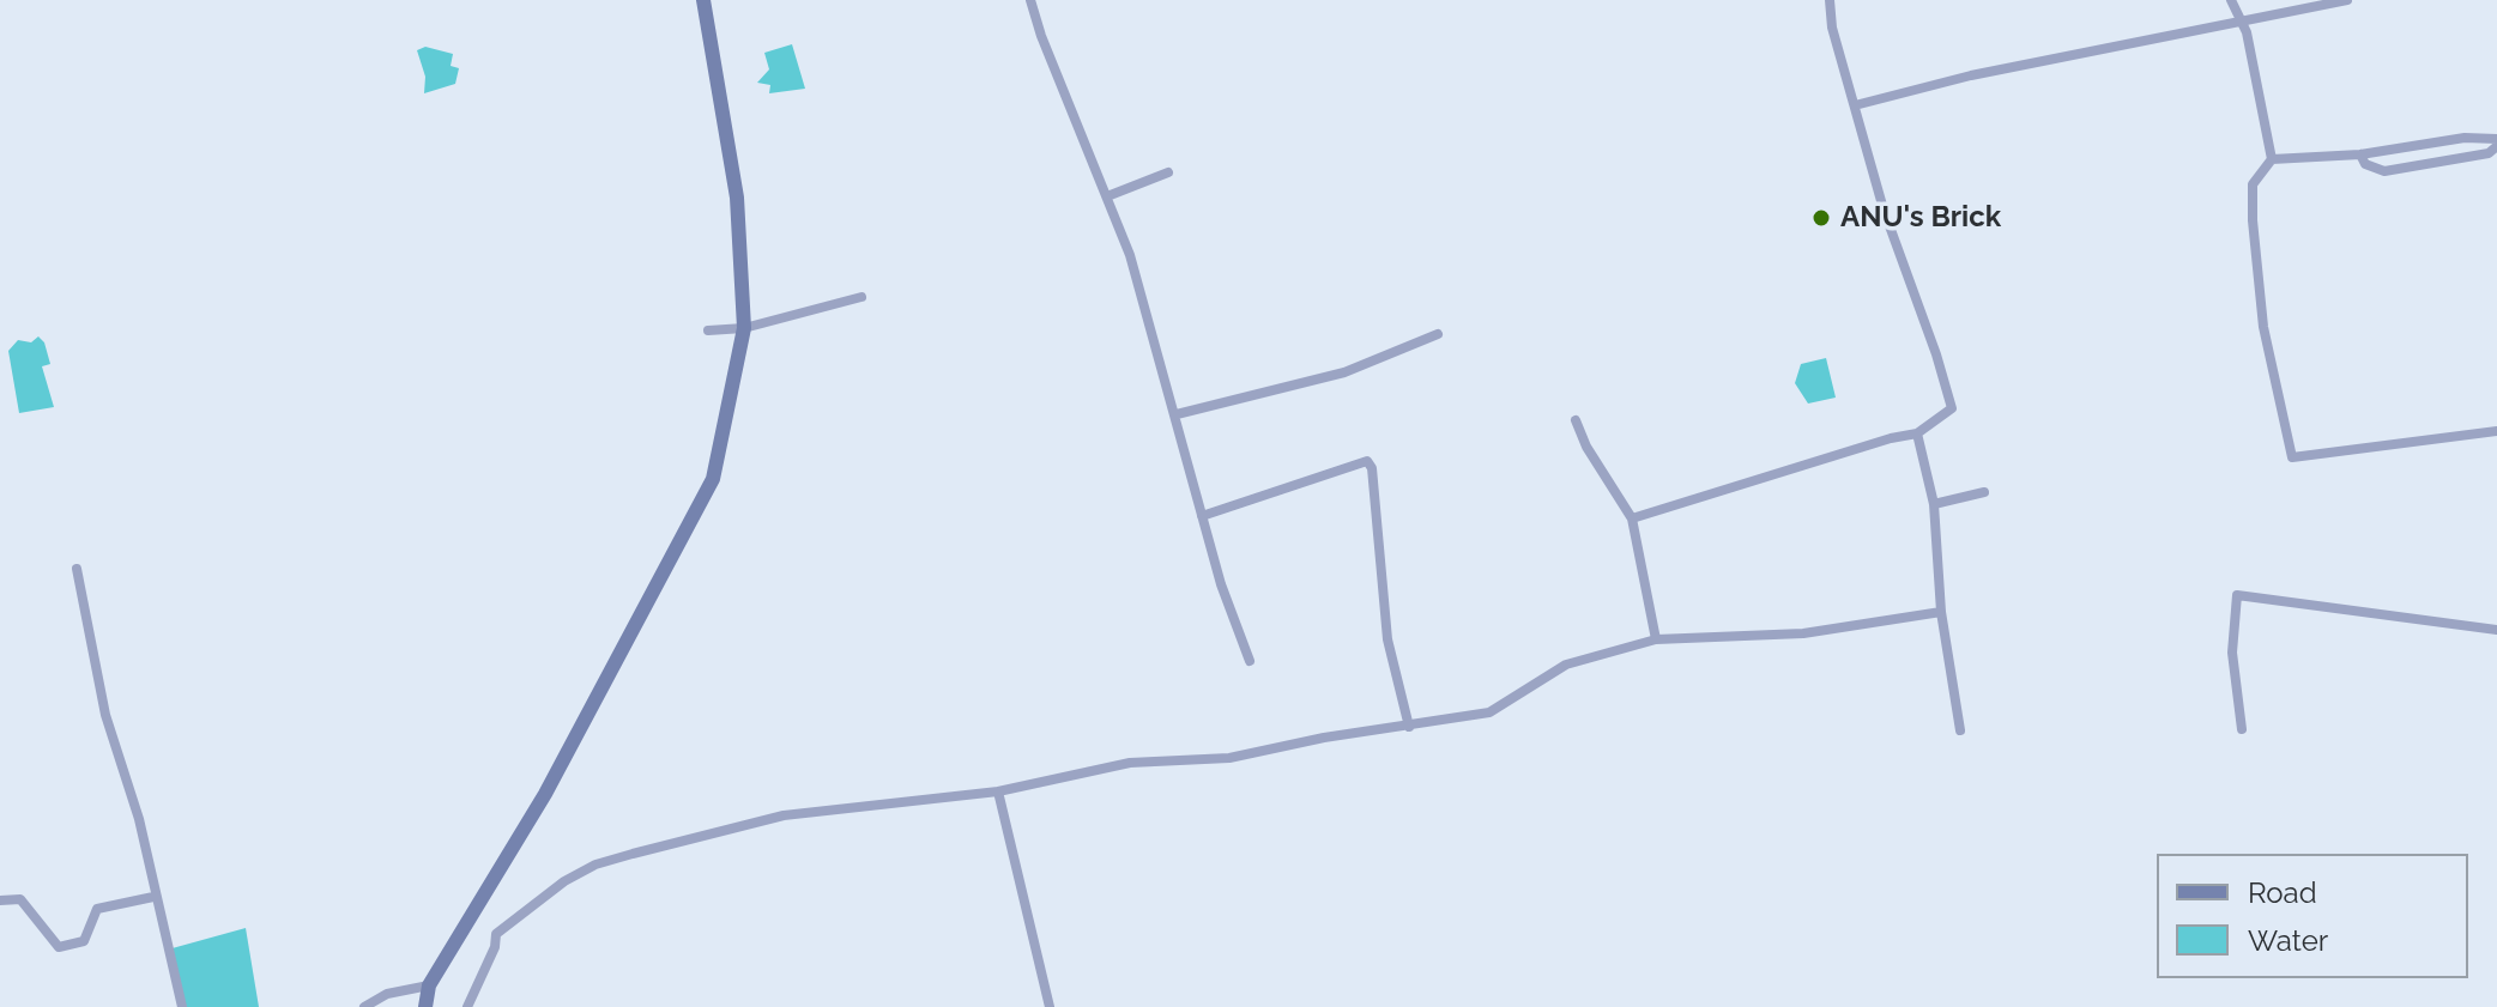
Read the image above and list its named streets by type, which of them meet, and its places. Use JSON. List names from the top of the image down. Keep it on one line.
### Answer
{"places":["ANU's Brick"],"legend":["Road","Water"]}
